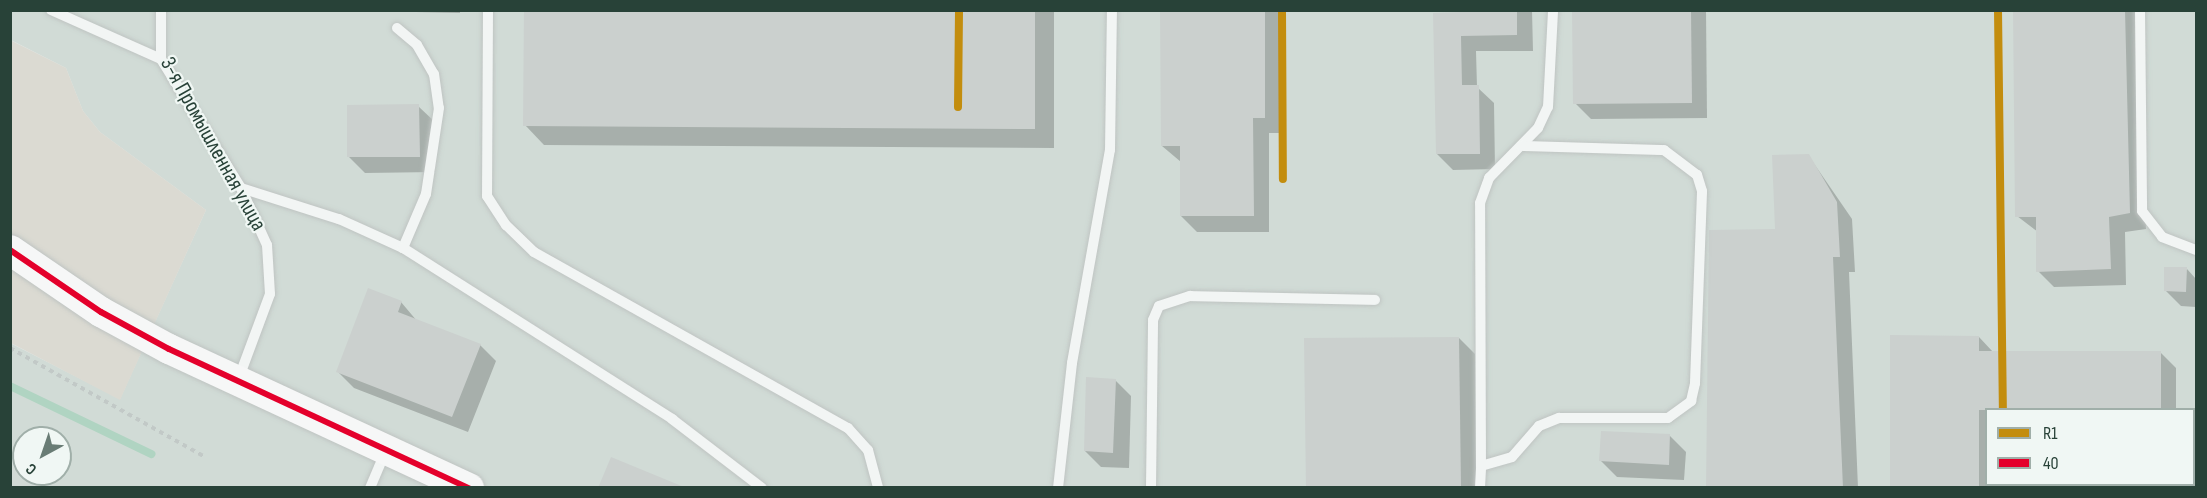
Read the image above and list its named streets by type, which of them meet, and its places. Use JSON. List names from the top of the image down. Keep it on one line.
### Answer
{"streets":{"lane":["3-я Промышленная улица"]},"lines":["transit line R1","transit line 40"],"legend":["R1","40"],"north":"bottom left"}
